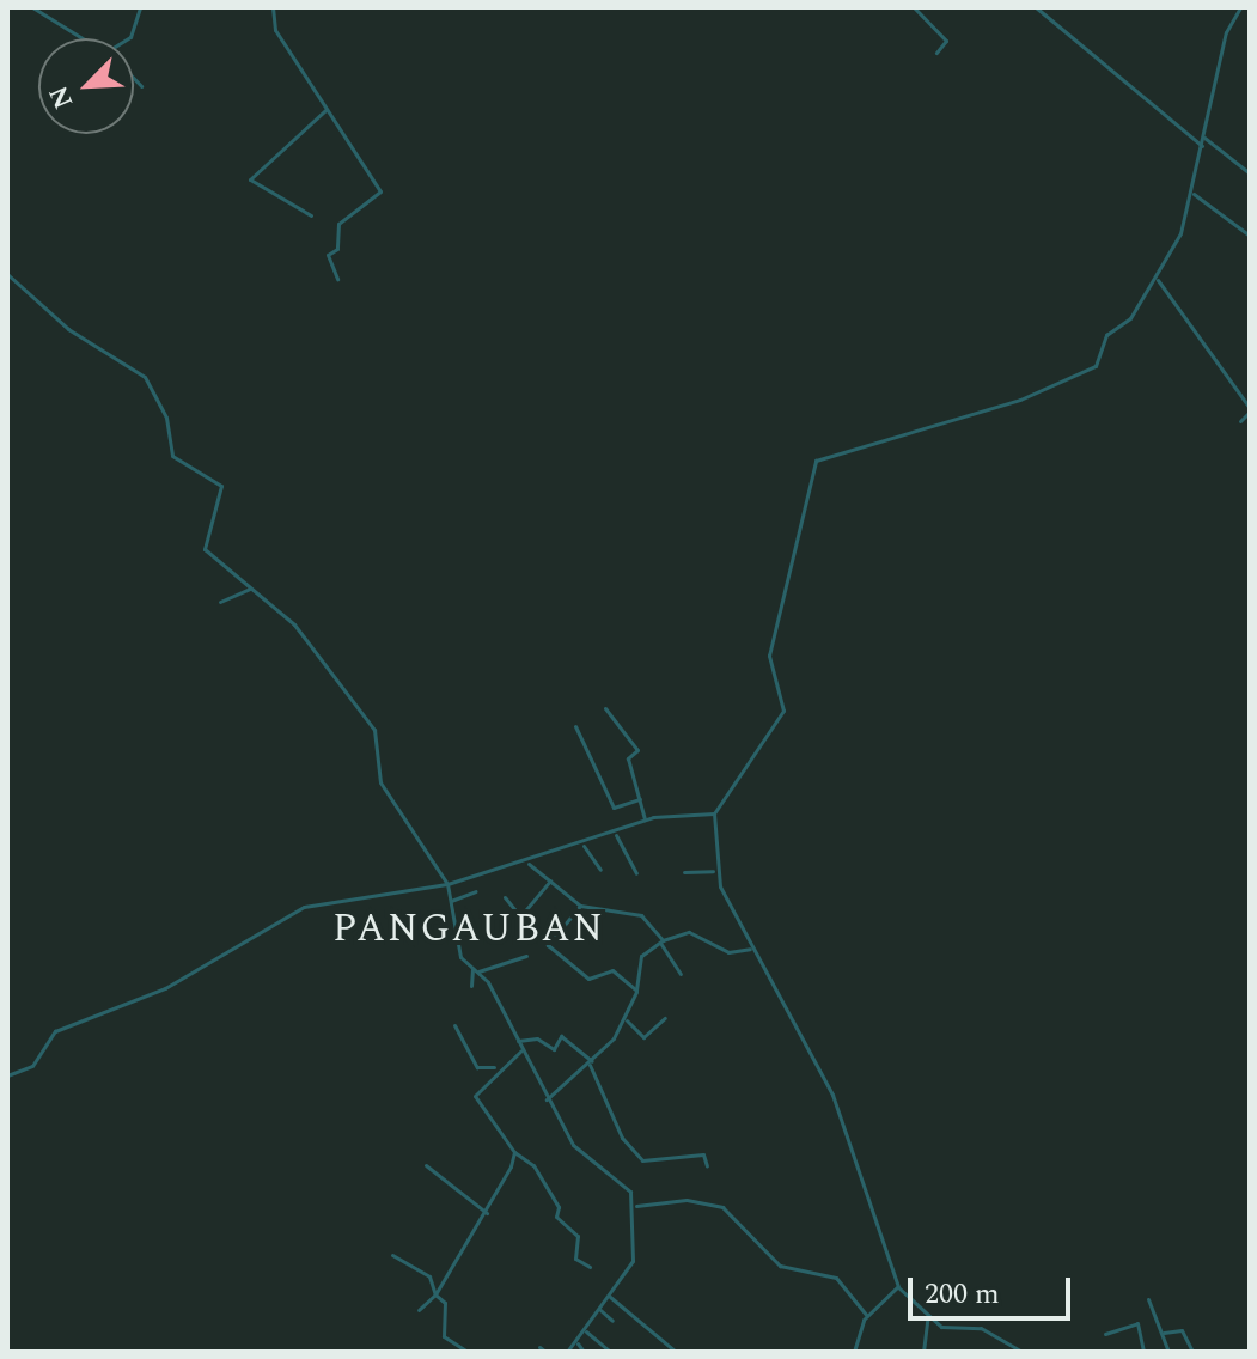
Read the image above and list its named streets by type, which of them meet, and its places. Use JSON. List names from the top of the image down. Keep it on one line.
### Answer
{"districts":["PANGAUBAN"],"scale_bar":"200 m","north":"bottom left"}
